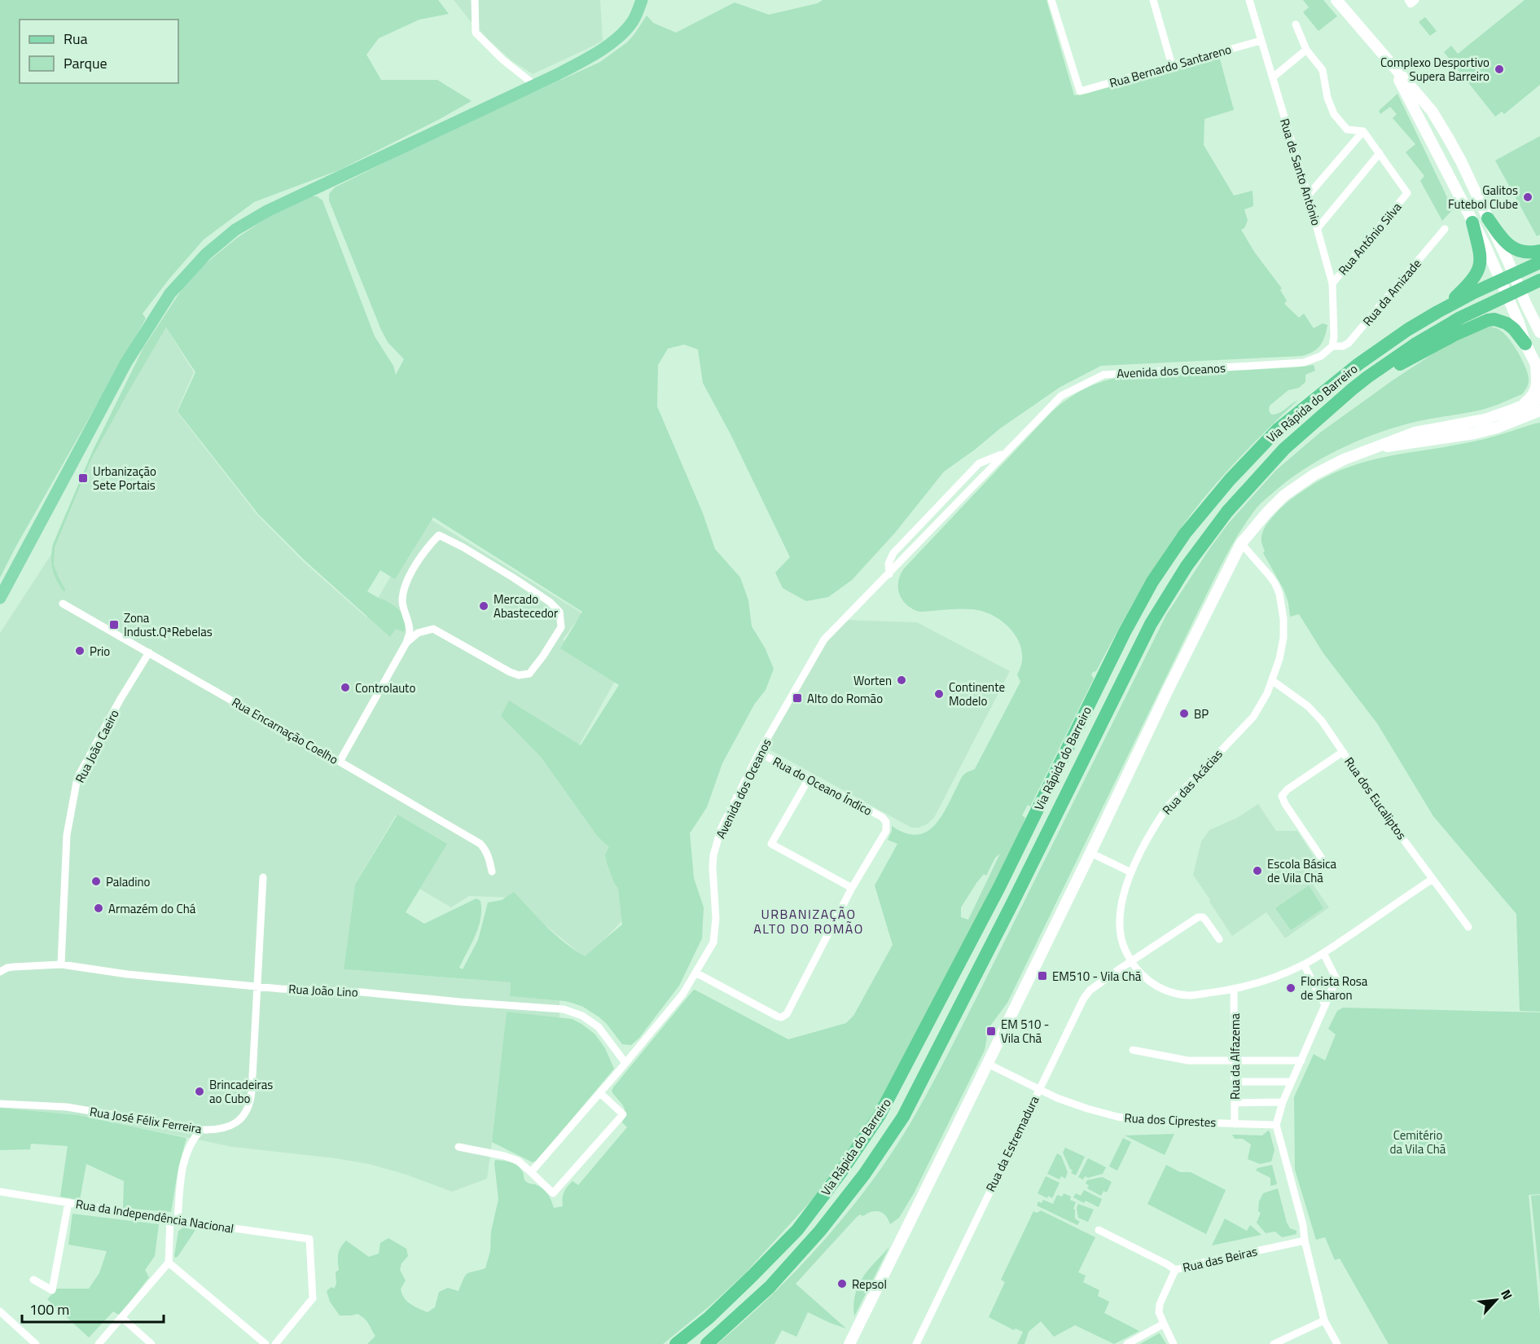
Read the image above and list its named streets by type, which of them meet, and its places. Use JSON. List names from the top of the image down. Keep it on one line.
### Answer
{"streets":{"highway":["Via Rápida do Barreiro"],"street":["Rua Bernardo Santareno","Rua de Santo António","Rua António Silva","Rua da Amizade","Avenida dos Oceanos","Rua Encarnação Coelho","Rua João Caeiro","Rua das Acácias","Rua do Oceano Índico","Rua dos Eucaliptos","Rua João Lino","Rua da Alfazema","Rua José Félix Ferreira","Rua dos Ciprestes","Rua da Estremadura","Rua da Independência Nacional","Rua das Beiras"]},"crossings":[["Rua Bernardo Santareno","Rua de Santo António"],["Rua de Santo António","Rua António Silva"],["Rua de Santo António","Rua da Amizade"],["Rua de Santo António","Avenida dos Oceanos"],["Rua da Amizade","Avenida dos Oceanos"],["Avenida dos Oceanos","Rua do Oceano Índico"],["Avenida dos Oceanos","Rua João Lino"],["Rua Encarnação Coelho","Rua João Caeiro"],["Rua João Caeiro","Rua João Lino"],["Rua das Acácias","Rua dos Eucaliptos"],["Rua das Acácias","Rua da Alfazema"],["Rua das Acácias","Rua da Estremadura"],["Rua João Lino","Rua José Félix Ferreira"],["Rua da Alfazema","Rua dos Ciprestes"],["Rua dos Ciprestes","Rua da Estremadura"]],"districts":["URBANIZAÇÃO ALTO DO ROMÃO"],"parks":["Cemitério da Vila Chã"],"places":{"other":["Complexo Desportivo Supera Barreiro","Galitos Futebol Clube","Mercado Abastecedor","Prio","Worten","Controlauto","Continente Modelo","BP","Escola Básica de Vila Chã","Paladino","Armazém do Chá","Florista Rosa de Sharon","Brincadeiras ao Cubo","Repsol"],"transit":["Urbanização Sete Portais","Zona Indust.QªRebelas","Alto do Romão","EM510 - Vila Chã","EM 510 - Vila Chã"]},"legend":["Rua","Parque"],"scale_bar":"100 m","north":"top right"}
